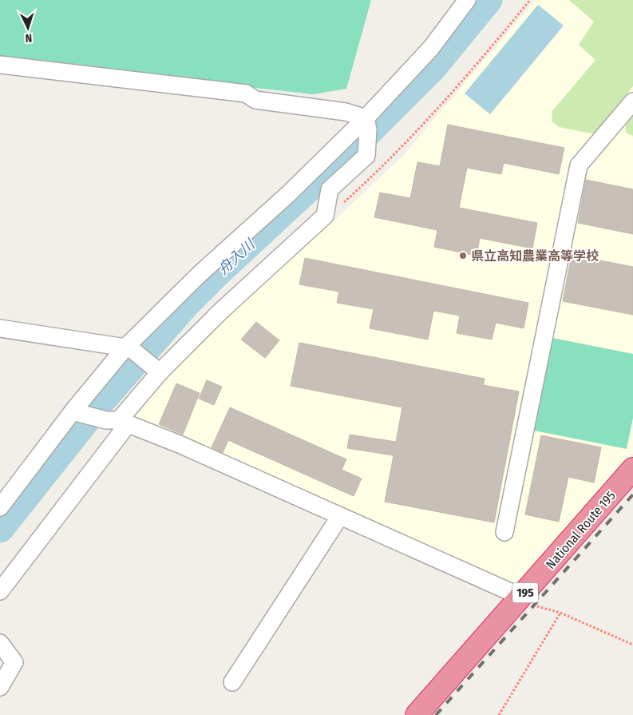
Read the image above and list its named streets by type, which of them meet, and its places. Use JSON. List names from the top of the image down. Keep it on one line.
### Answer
{"streets":{"highway":["National Route 195","195"]},"water":["舟入川"],"places":["県立高知農業高等学校"],"north":"bottom"}
